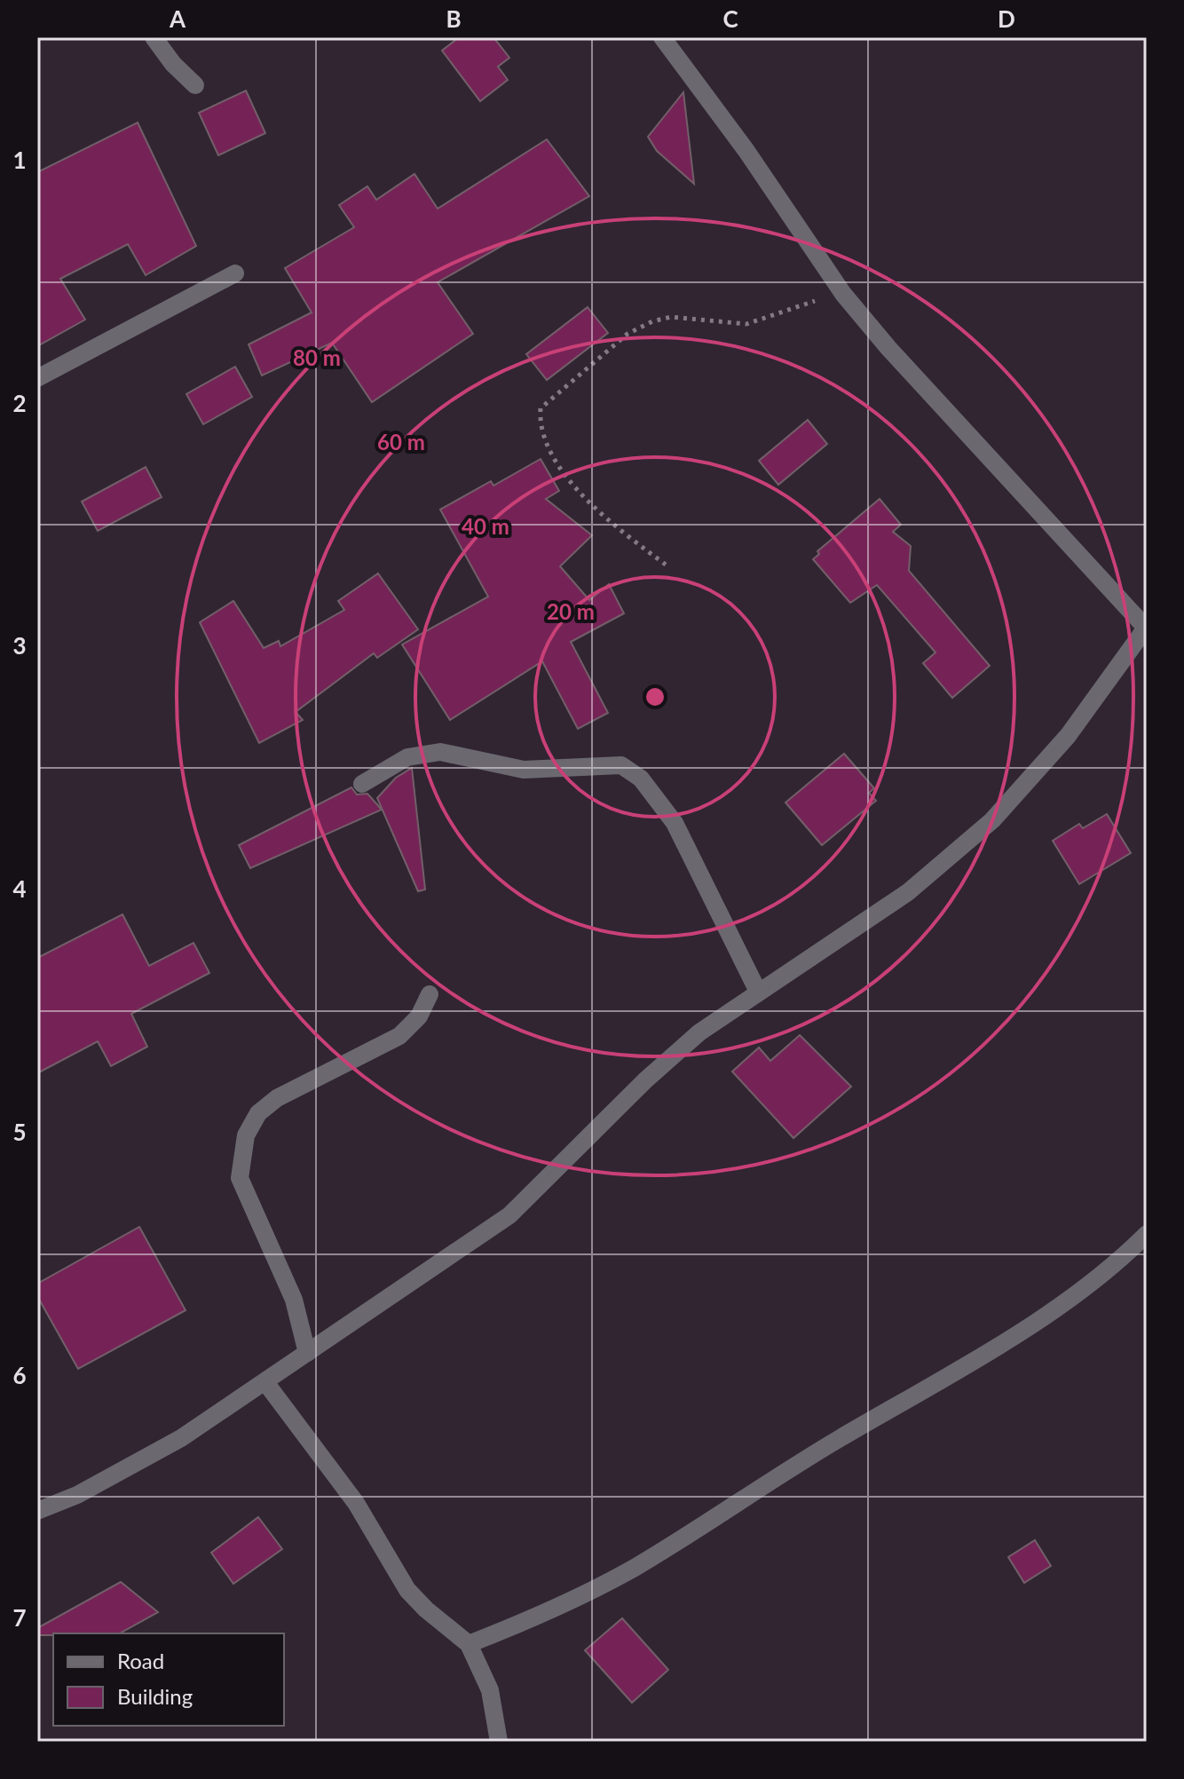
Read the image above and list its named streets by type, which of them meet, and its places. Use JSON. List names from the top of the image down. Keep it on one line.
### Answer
{"legend":["Road","Building"],"grid":{"columns":["A","B","C","D"],"rows":["1","2","3","4","5","6","7"]},"rings":["80 m","60 m","40 m","20 m"]}
